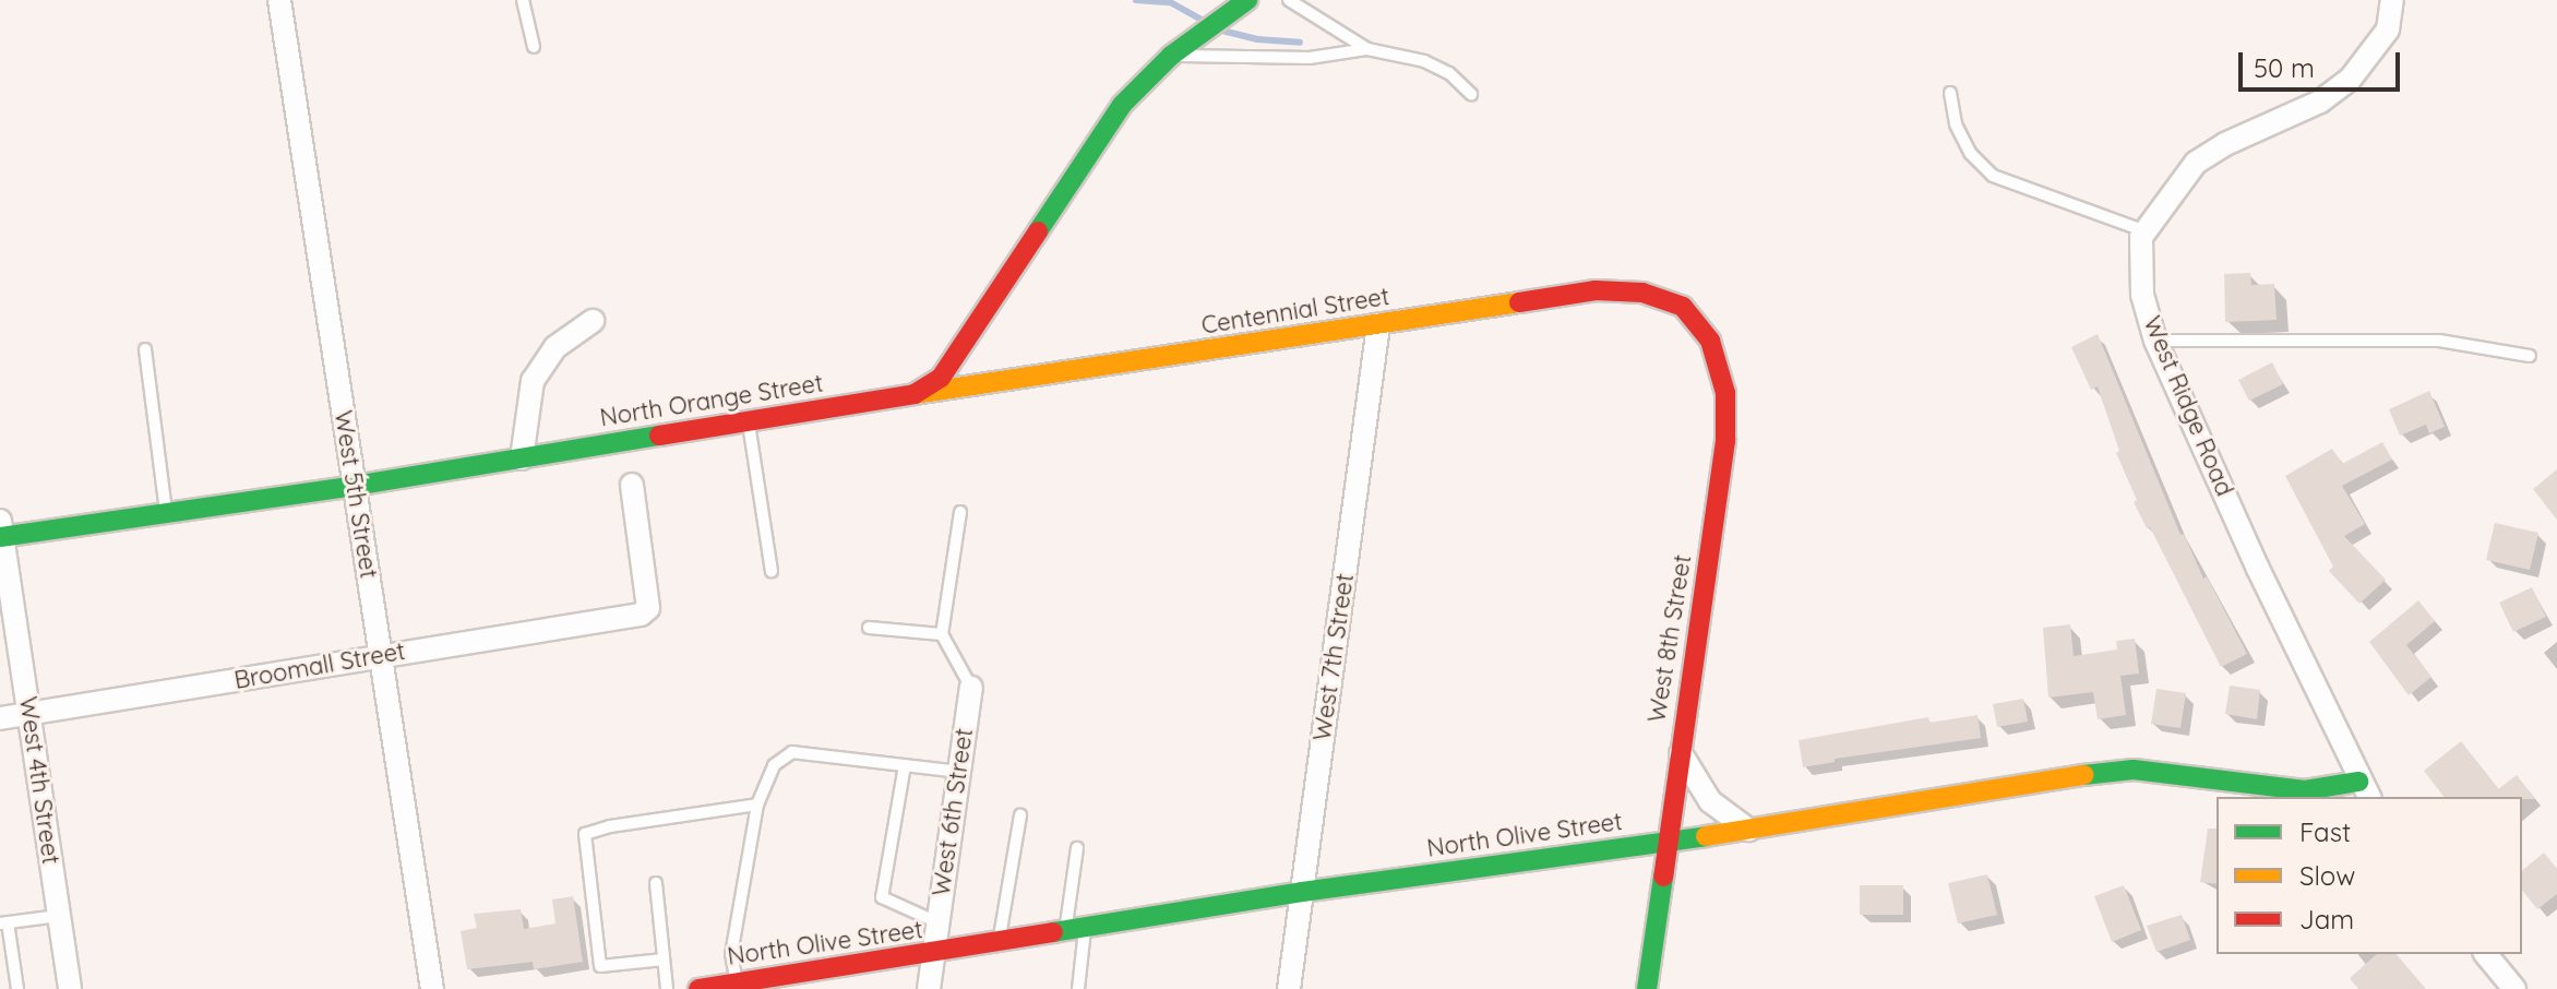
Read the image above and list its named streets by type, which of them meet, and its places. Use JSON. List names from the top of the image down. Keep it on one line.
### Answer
{"streets":{"street":["Centennial Street","North Orange Street","West Ridge Road","West 5th Street","West 8th Street","West 7th Street","Broomall Street","West 4th Street","West 6th Street","North Olive Street"]},"crossings":[["Centennial Street","North Orange Street"],["Centennial Street","West 8th Street"],["Centennial Street","West 7th Street"],["North Orange Street","West 5th Street"],["North Orange Street","West 4th Street"],["West Ridge Road","North Olive Street"],["West 5th Street","Broomall Street"],["West 8th Street","North Olive Street"],["West 7th Street","North Olive Street"],["Broomall Street","West 4th Street"],["West 6th Street","North Olive Street"]],"legend":["Fast","Slow","Jam"],"scale_bar":"50 m"}
